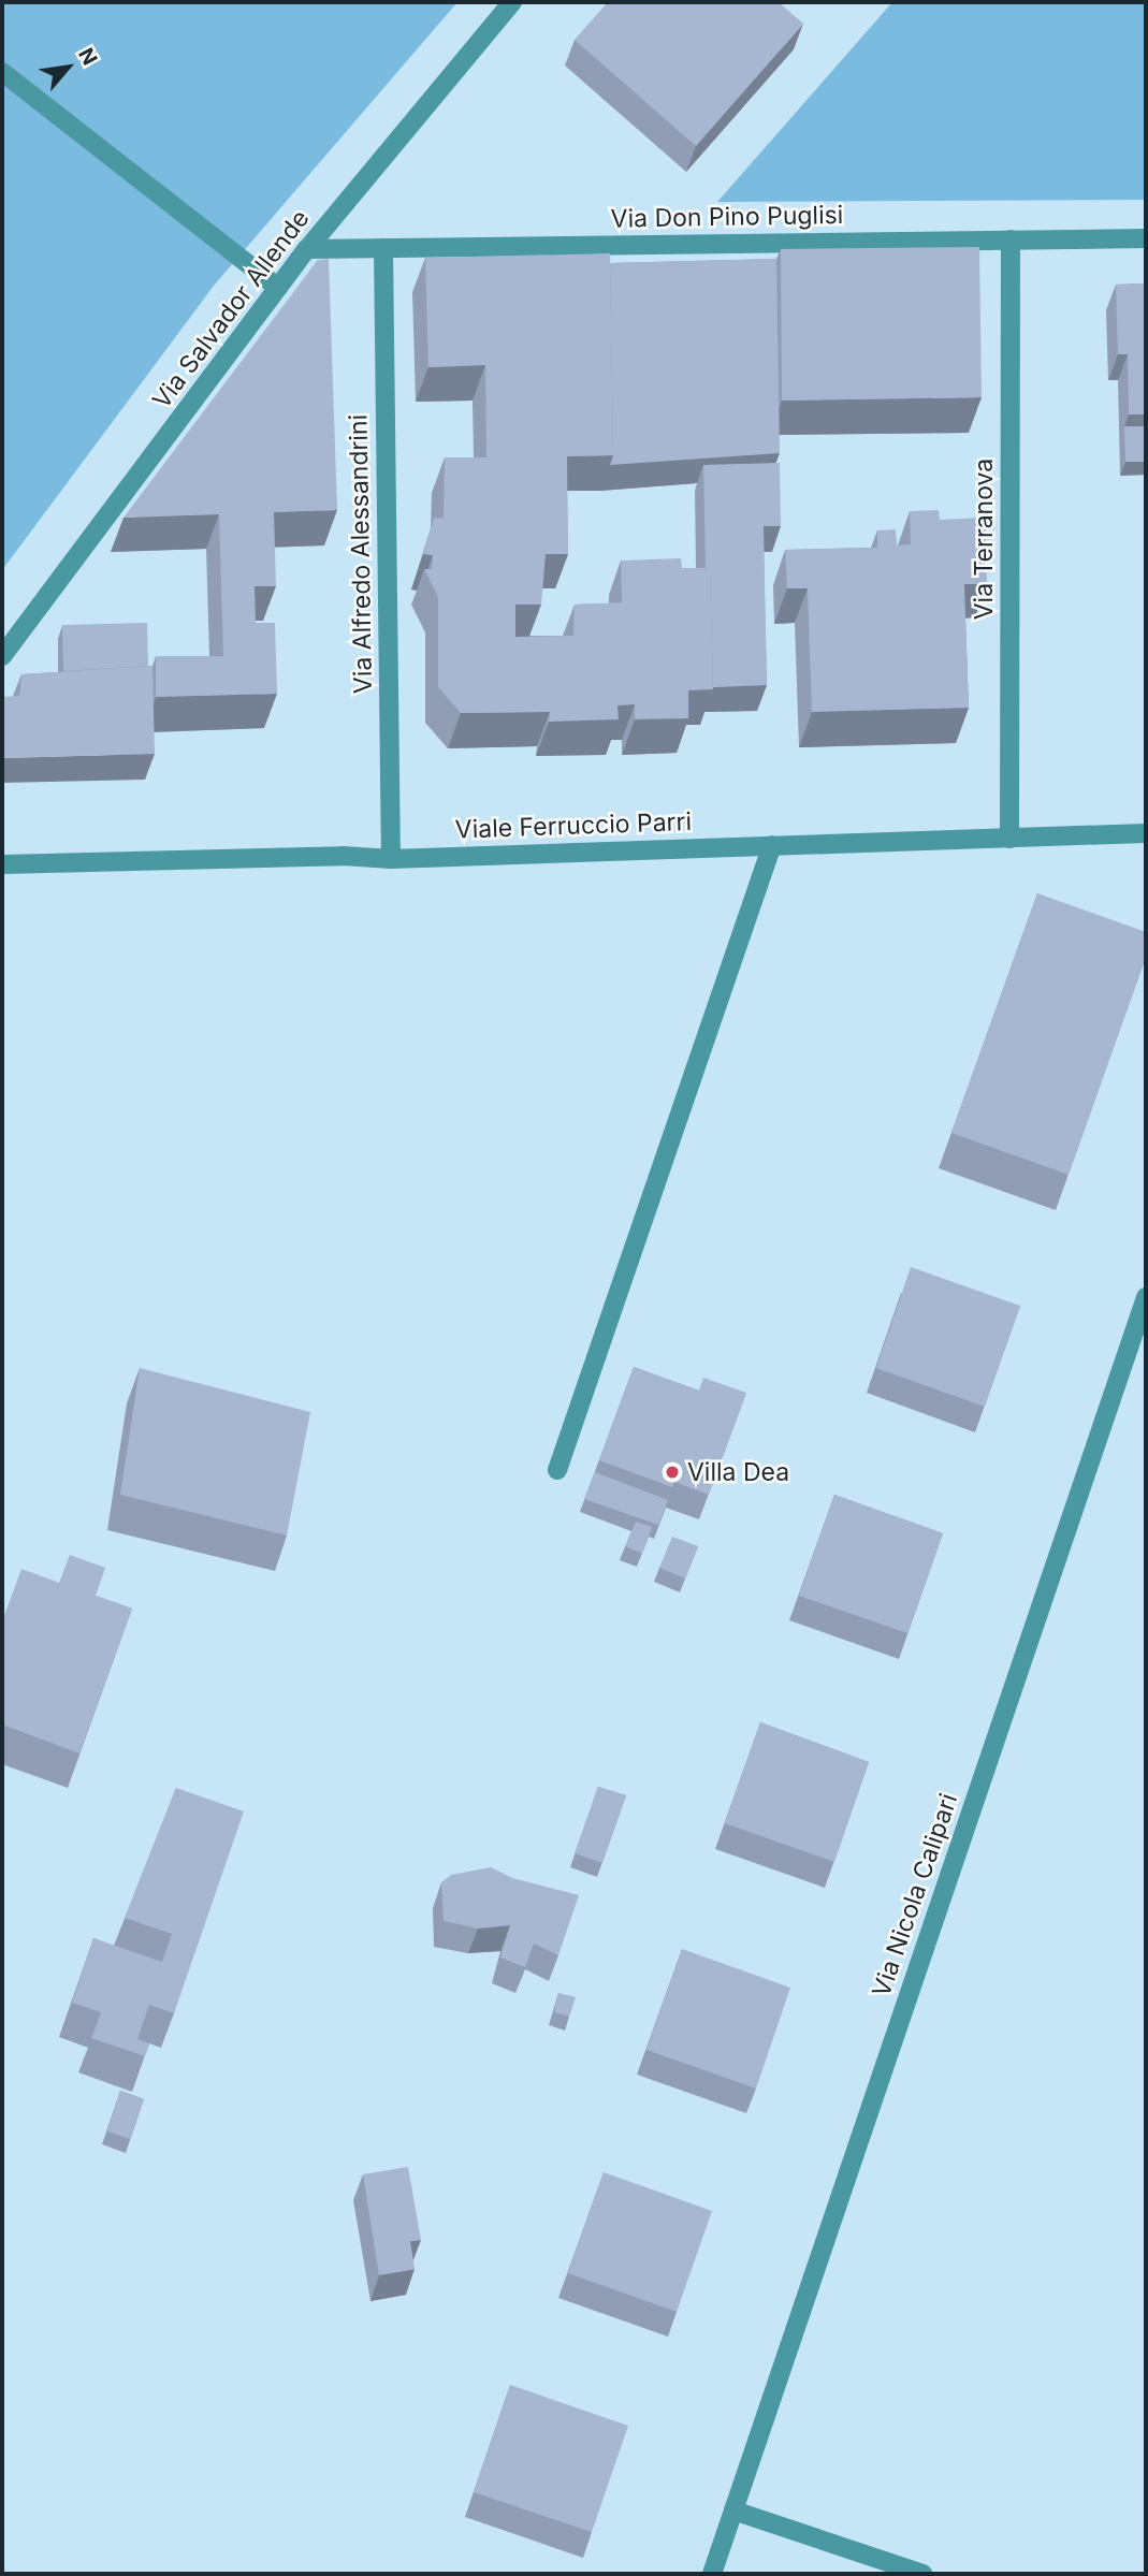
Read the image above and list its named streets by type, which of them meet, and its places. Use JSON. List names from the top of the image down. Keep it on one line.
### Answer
{"streets":{"street":["Via Don Pino Puglisi","Via Salvador Allende","Via Terranova","Via Alfredo Alessandrini","Viale Ferruccio Parri","Via Nicola Calipari"]},"crossings":[["Via Don Pino Puglisi","Via Salvador Allende"],["Via Don Pino Puglisi","Via Terranova"],["Via Don Pino Puglisi","Via Alfredo Alessandrini"],["Via Terranova","Viale Ferruccio Parri"],["Via Alfredo Alessandrini","Viale Ferruccio Parri"]],"places":["Villa Dea"],"north":"top right"}
